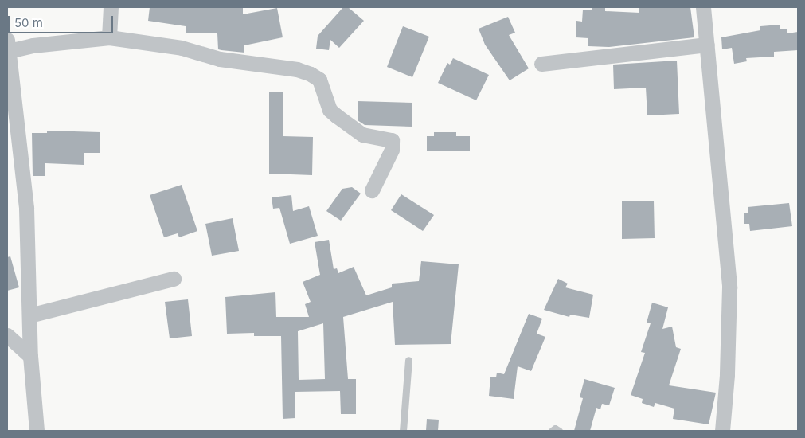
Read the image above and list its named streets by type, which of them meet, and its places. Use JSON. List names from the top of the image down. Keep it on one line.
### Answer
{"scale_bar":"50 m"}
